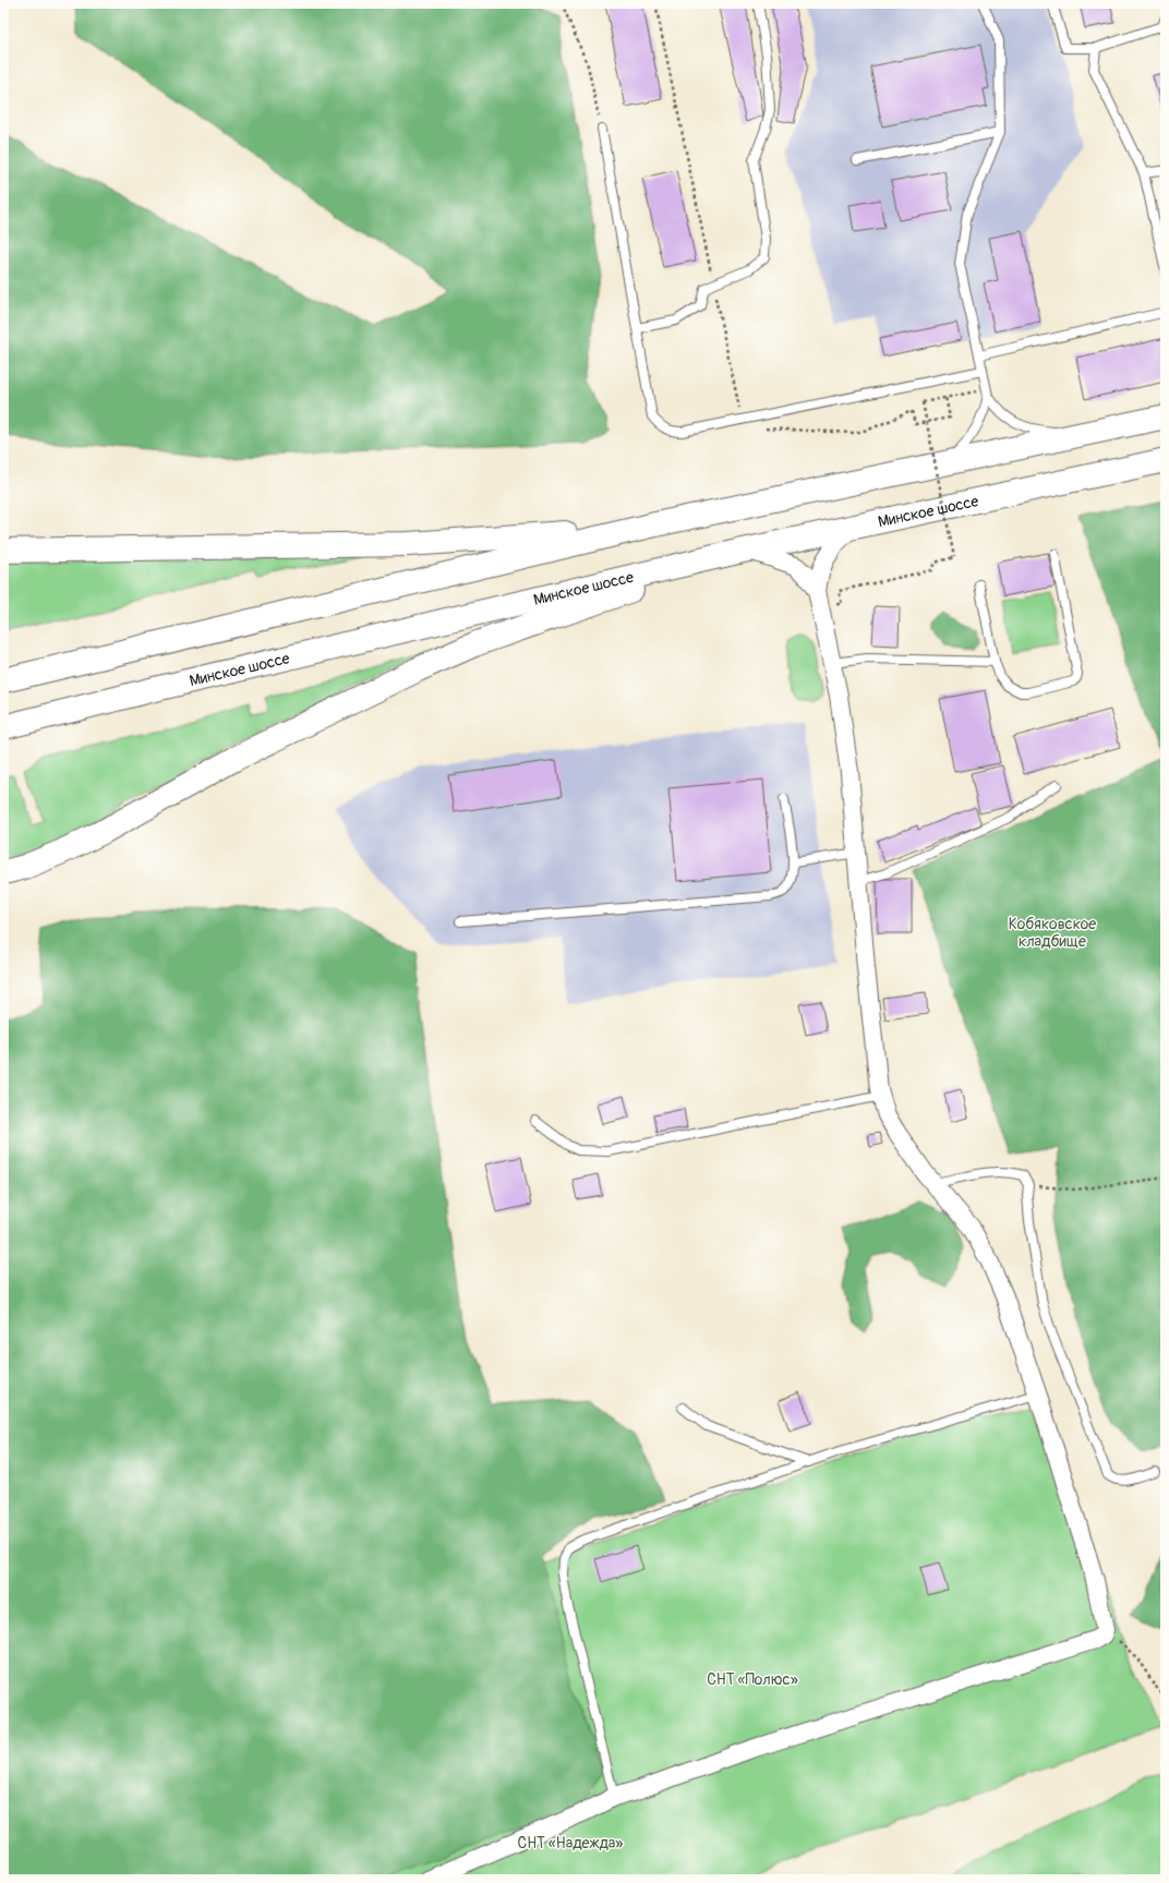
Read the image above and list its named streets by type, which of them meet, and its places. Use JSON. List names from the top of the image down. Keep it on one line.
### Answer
{"streets":{"highway":["Минское шоссе"]},"parks":["Кобяковское кладбище","СНТ «Полюс»","СНТ «Надежда»"]}
